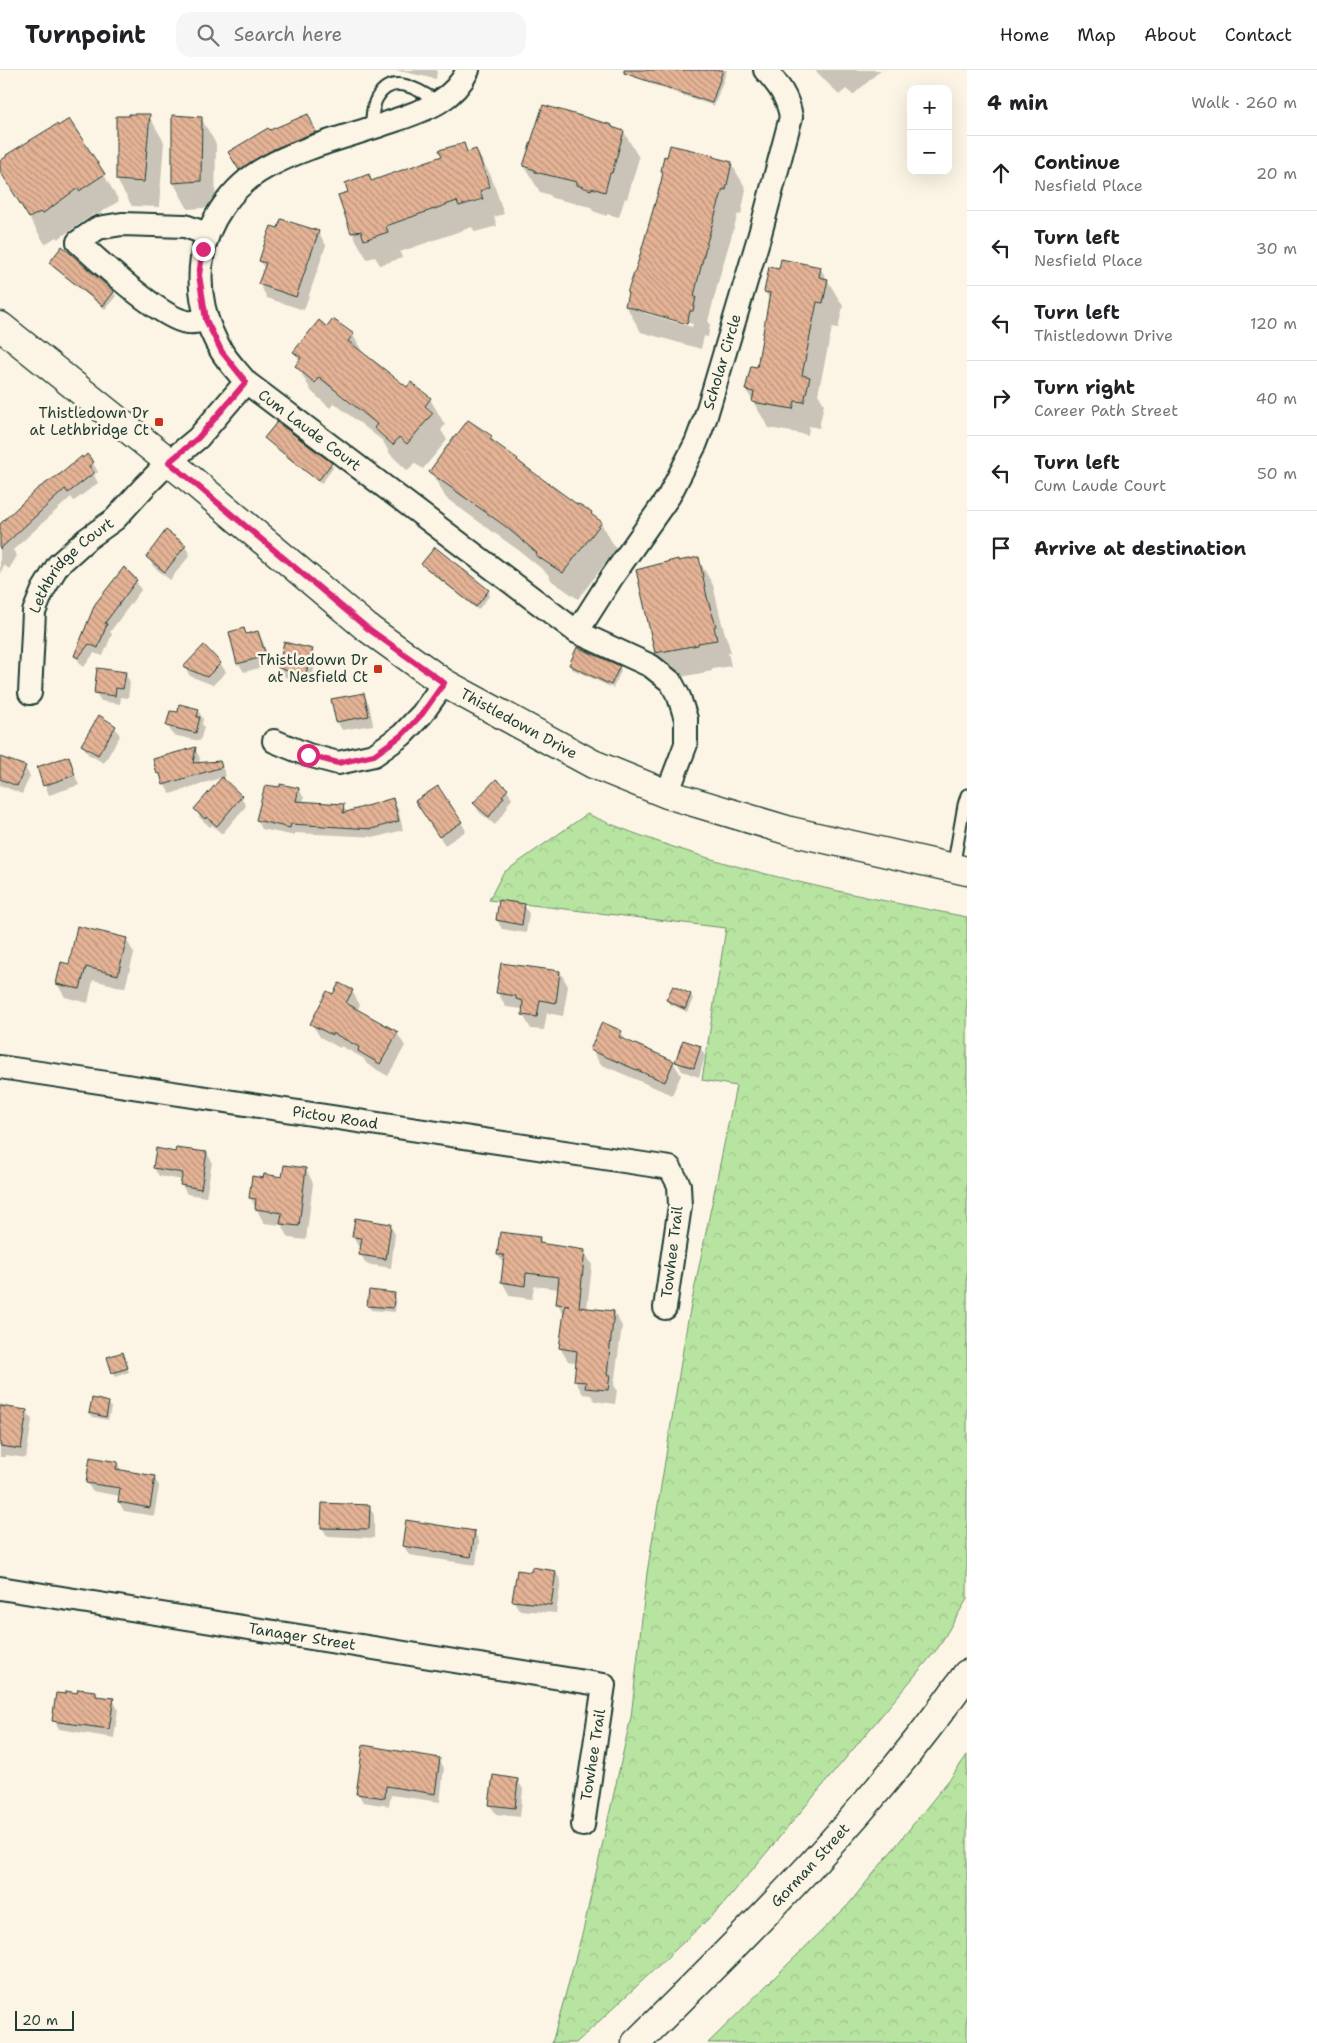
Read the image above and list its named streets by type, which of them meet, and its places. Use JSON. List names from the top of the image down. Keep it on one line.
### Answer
{"streets":{"main road":["Thistledown Drive","Gorman Street"],"street":["Scholar Circle","Cum Laude Court","Lethbridge Court","Pictou Road","Towhee Trail","Tanager Street"]},"crossings":[["Scholar Circle","Cum Laude Court"],["Cum Laude Court","Lethbridge Court"],["Cum Laude Court","Thistledown Drive"],["Lethbridge Court","Thistledown Drive"],["Pictou Road","Towhee Trail"],["Towhee Trail","Tanager Street"]],"places":{"transit":["Thistledown Dr at Lethbridge Ct","Thistledown Dr at Nesfield Ct"]},"scale_bar":"20 m","page":{"header":"Turnpoint","search":"Search here","nav":["Home","Map","About","Contact"],"heading":["4 min","Walk · 260 m"],"map_buttons":["+","−"],"list":[["Continue","Nesfield Place","20 m"],["Turn left","Nesfield Place","30 m"],["Turn left","Thistledown Drive","120 m"],["Turn right","Career Path Street","40 m"],["Turn left","Cum Laude Court","50 m"],"Arrive at destination"],"scale":"20 m"}}
